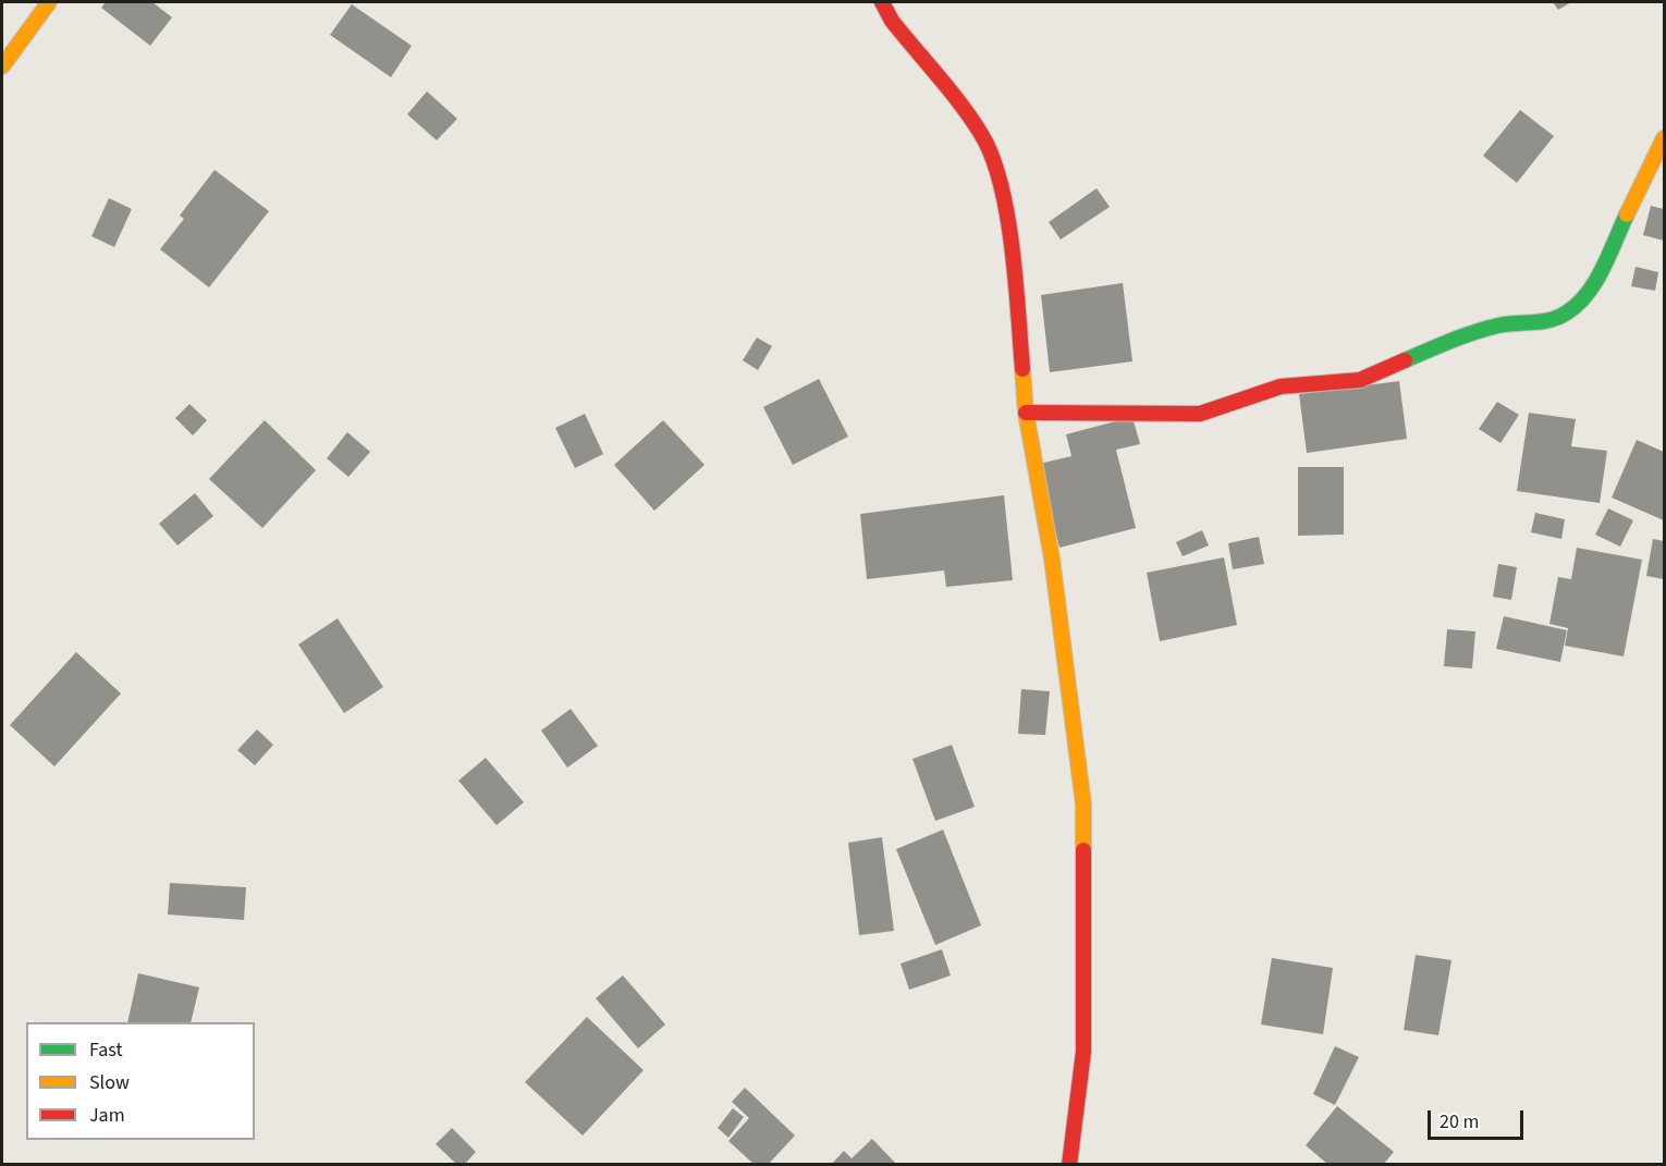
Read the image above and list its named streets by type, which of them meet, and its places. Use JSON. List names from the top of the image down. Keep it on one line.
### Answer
{"legend":["Fast","Slow","Jam"],"scale_bar":"20 m"}
